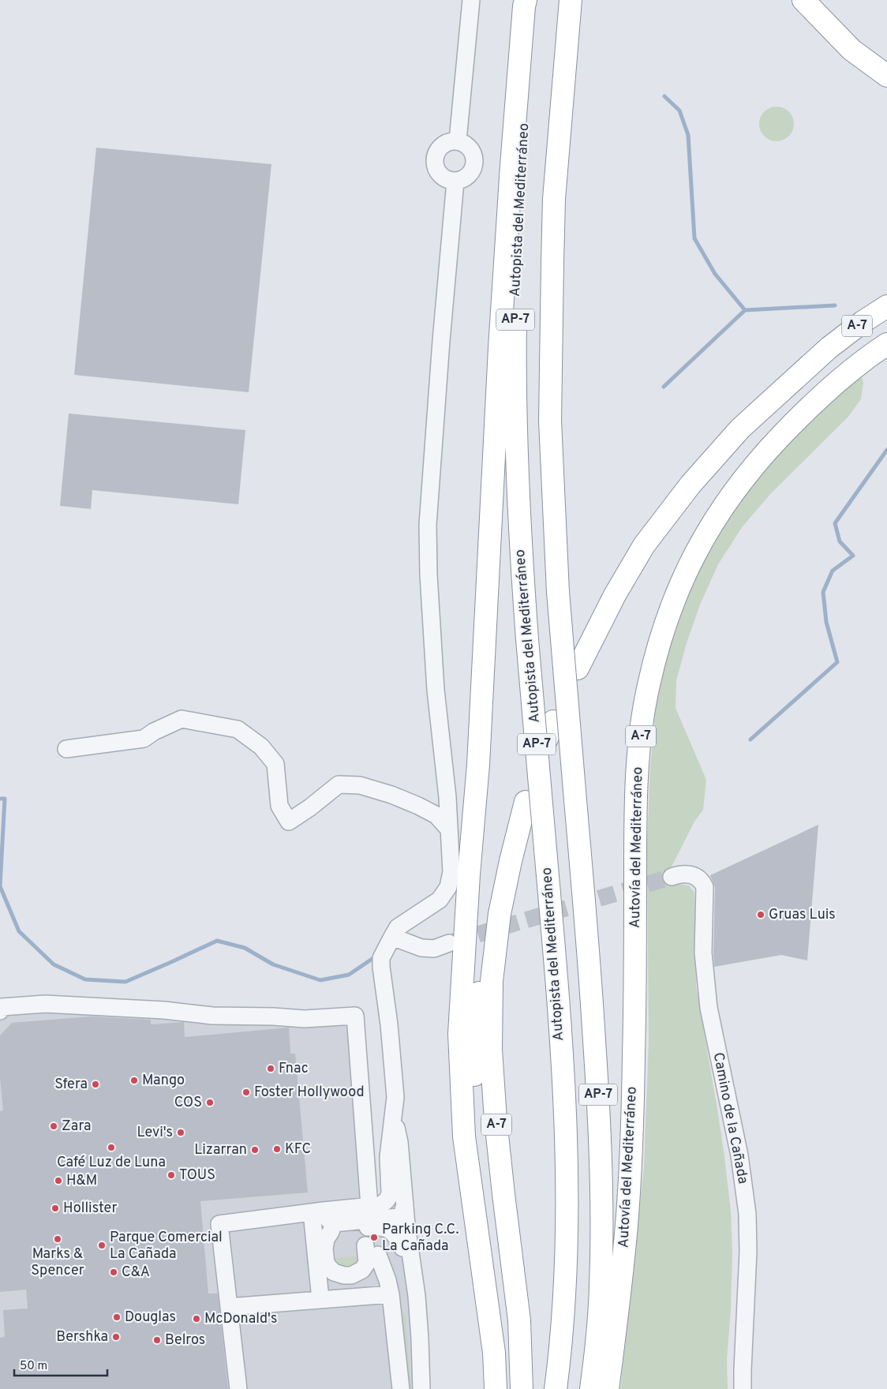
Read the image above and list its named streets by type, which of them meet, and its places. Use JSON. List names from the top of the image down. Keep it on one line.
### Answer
{"streets":{"highway":["Autopista del Mediterráneo","AP-7","A-7","Autovía del Mediterráneo"],"street":["Camino de la Cañada"]},"places":["Gruas Luis","Fnac","Mango","Sfera","Foster Hollywood","COS","Zara","Levi's","Café Luz de Luna","KFC","Lizarran","TOUS","H&M","Hollister","Parking C.C. La Cañada","Marks & Spencer","Parque Comercial La Cañada","C&A","Douglas","McDonald's","Bershka","Belros"],"scale_bar":"50 m"}
